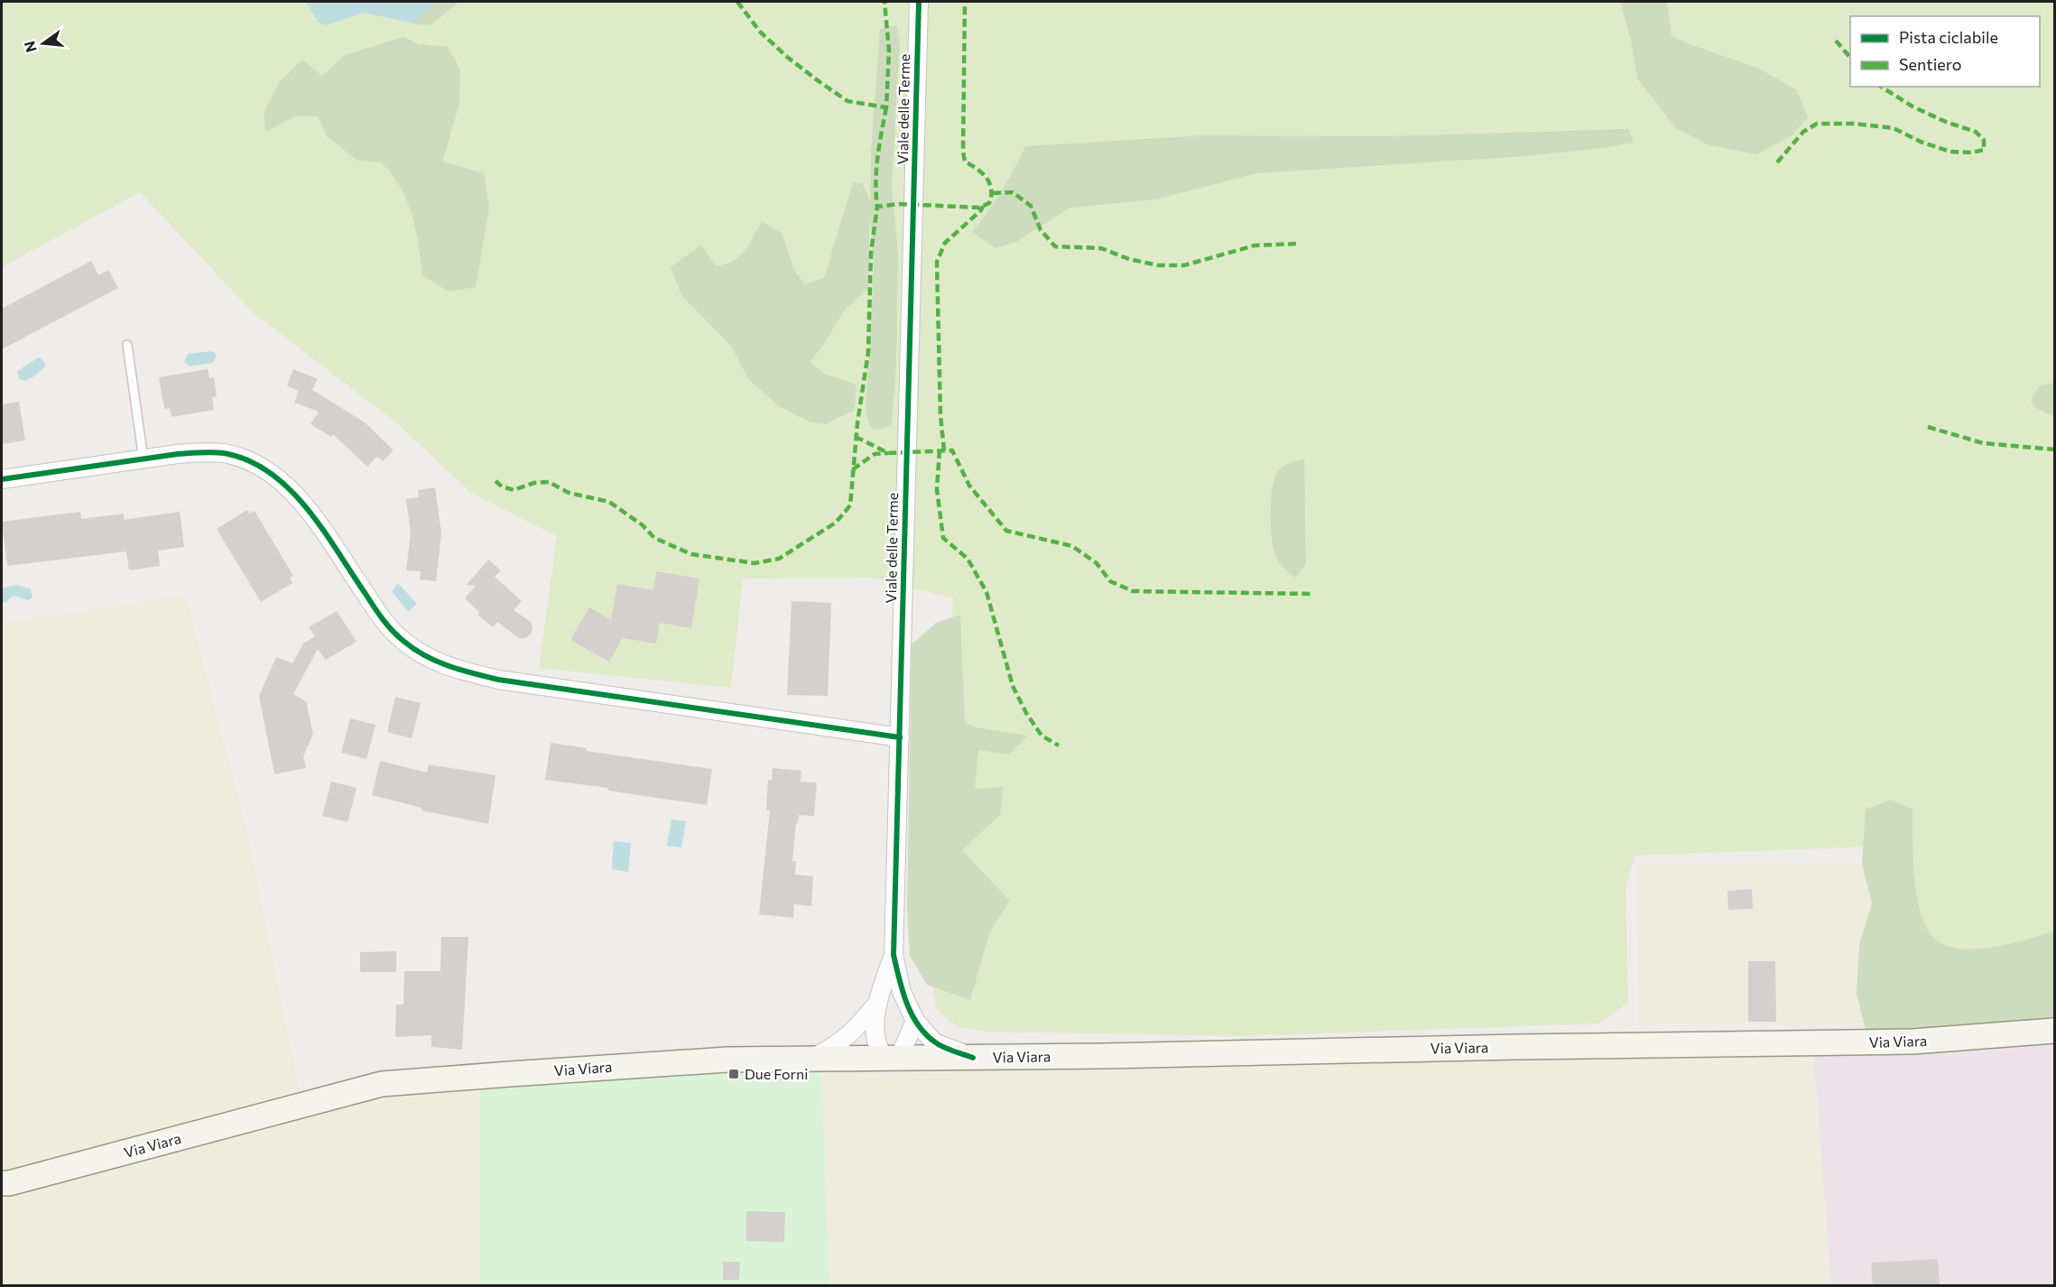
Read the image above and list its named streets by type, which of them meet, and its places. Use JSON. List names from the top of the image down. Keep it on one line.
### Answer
{"streets":{"main road":["Via Viara"],"street":["Viale delle Terme"]},"crossings":[["Viale delle Terme","Via Viara"]],"places":{"transit":["Due Forni"]},"legend":["Pista ciclabile","Sentiero"],"north":"left"}
